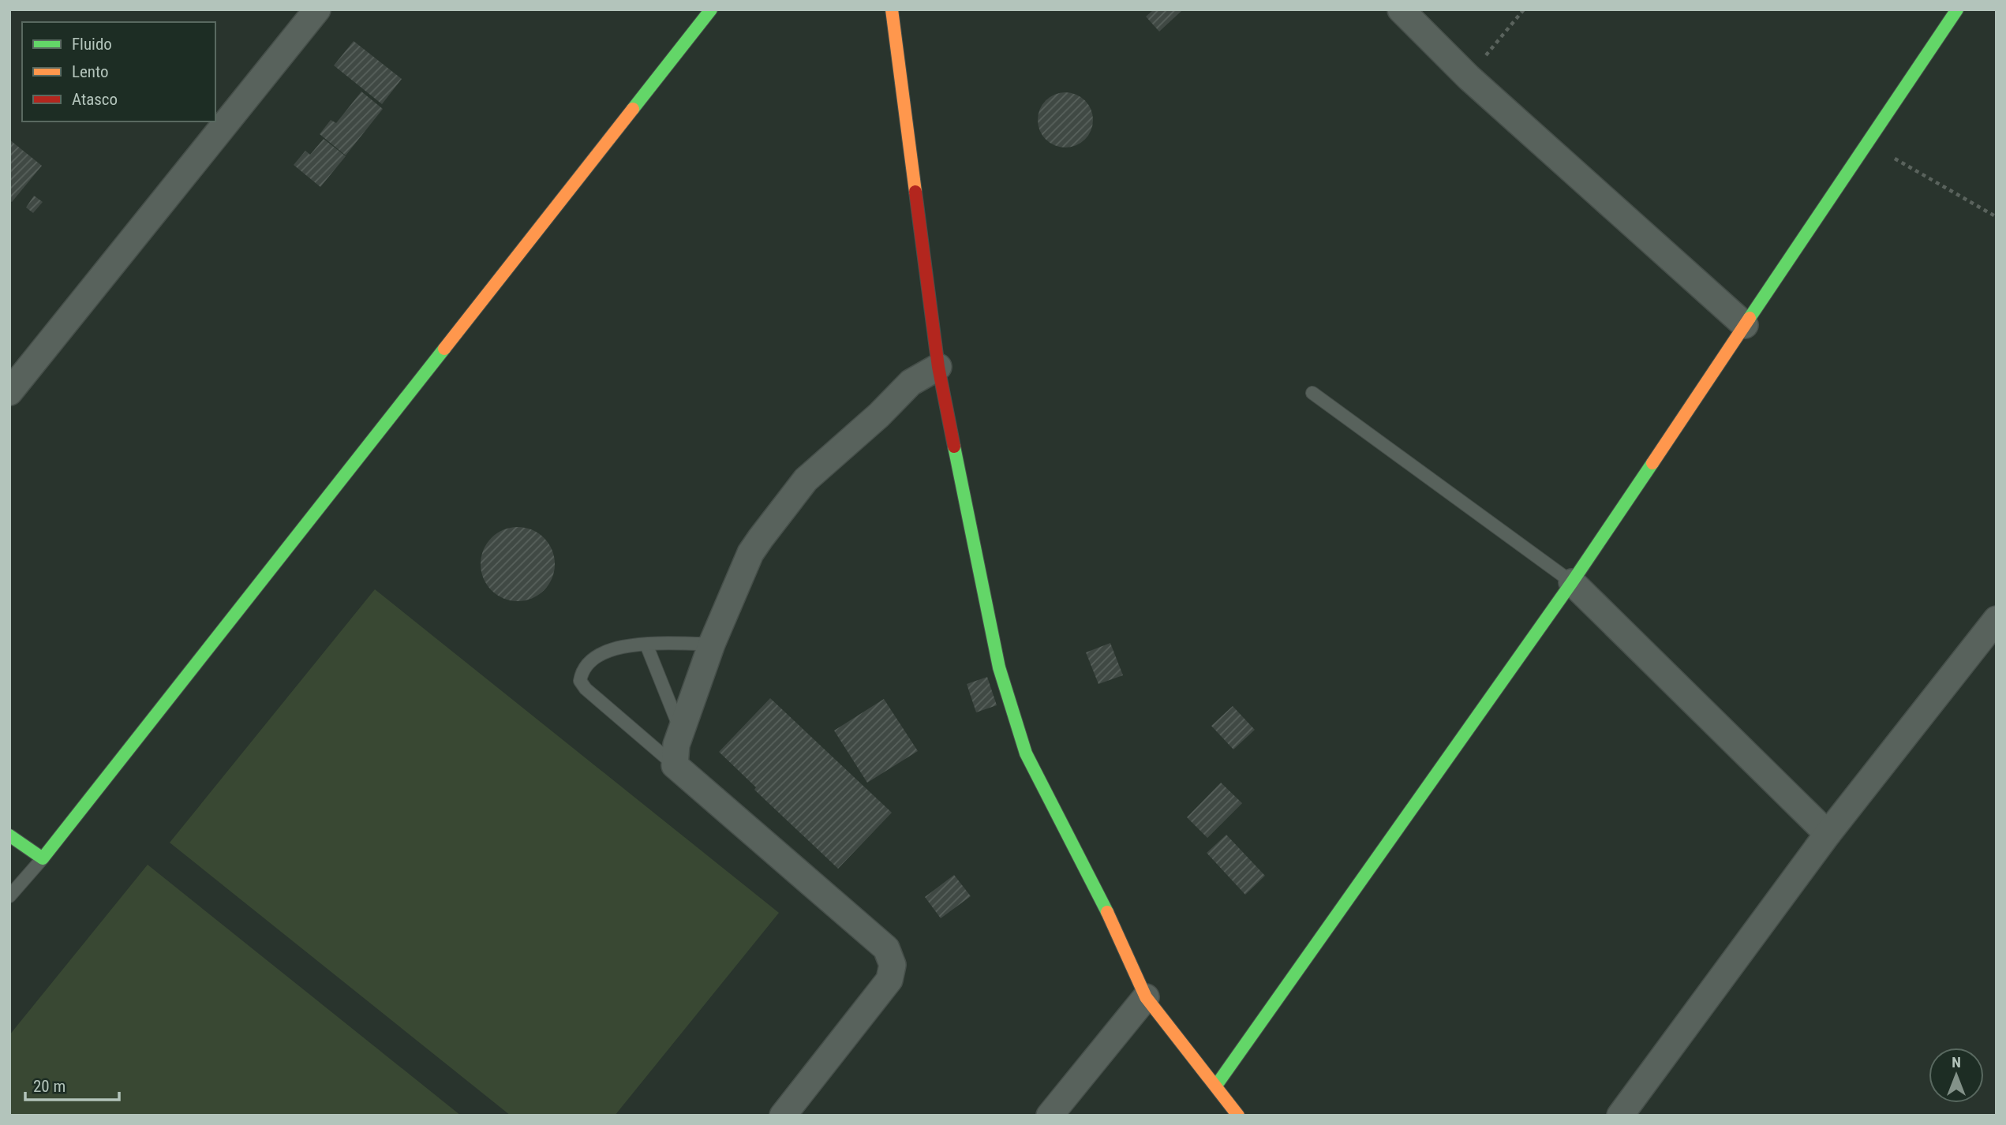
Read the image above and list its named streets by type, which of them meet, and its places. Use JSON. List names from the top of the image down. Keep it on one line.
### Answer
{"legend":["Fluido","Lento","Atasco"],"scale_bar":"20 m","north":"top"}
